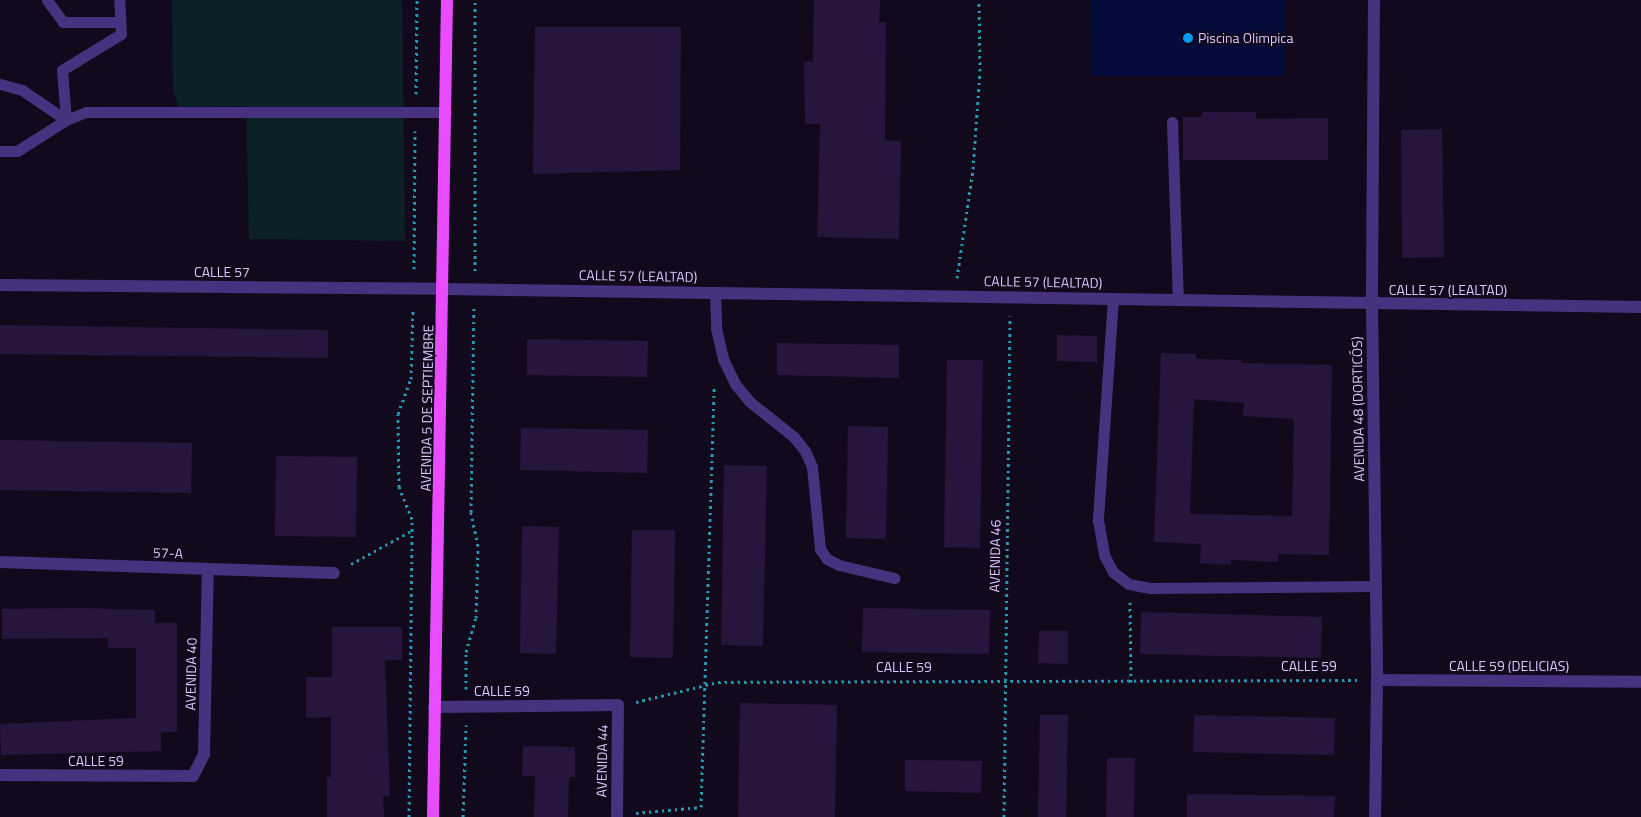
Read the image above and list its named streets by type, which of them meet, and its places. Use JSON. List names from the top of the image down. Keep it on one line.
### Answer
{"streets":{"main road":["AVENIDA 5 DE SEPTIEMBRE"],"street":["CALLE 57","CALLE 57 (LEALTAD)","AVENIDA 48 (DORTICÓS)","57-A","CALLE 59","CALLE 59 (DELICIAS)","AVENIDA 40","AVENIDA 44"],"path":["AVENIDA 46"]},"crossings":[["CALLE 57","CALLE 57 (LEALTAD)"],["CALLE 57","AVENIDA 5 DE SEPTIEMBRE"],["CALLE 57 (LEALTAD)","AVENIDA 5 DE SEPTIEMBRE"],["CALLE 57 (LEALTAD)","AVENIDA 48 (DORTICÓS)"],["CALLE 57 (LEALTAD)","AVENIDA 46"],["AVENIDA 5 DE SEPTIEMBRE","CALLE 59"],["AVENIDA 48 (DORTICÓS)","CALLE 59"],["AVENIDA 48 (DORTICÓS)","CALLE 59 (DELICIAS)"],["57-A","AVENIDA 40"],["AVENIDA 46","CALLE 59"],["CALLE 59","CALLE 59 (DELICIAS)"],["CALLE 59","AVENIDA 40"],["CALLE 59","AVENIDA 44"]],"places":["Piscina Olimpica"]}
